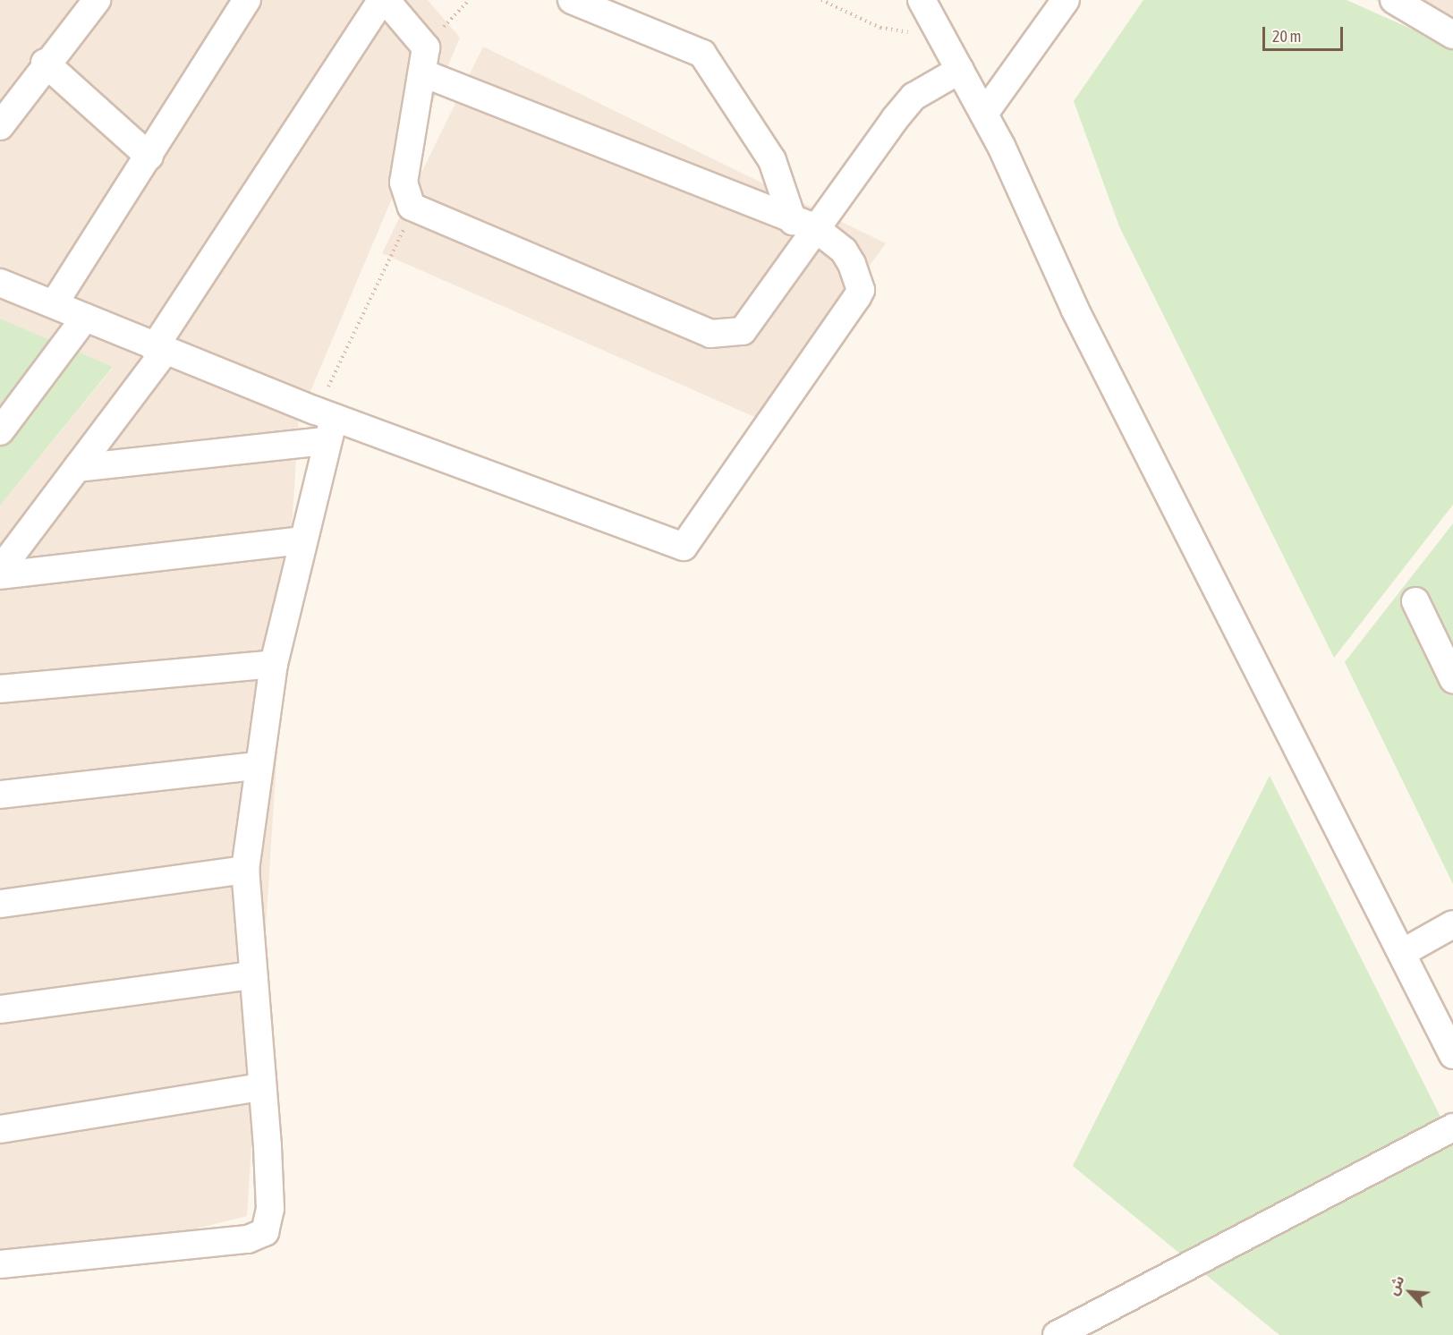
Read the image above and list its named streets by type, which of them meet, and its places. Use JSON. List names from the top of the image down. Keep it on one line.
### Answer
{"scale_bar":"20 m","north":"top left"}
